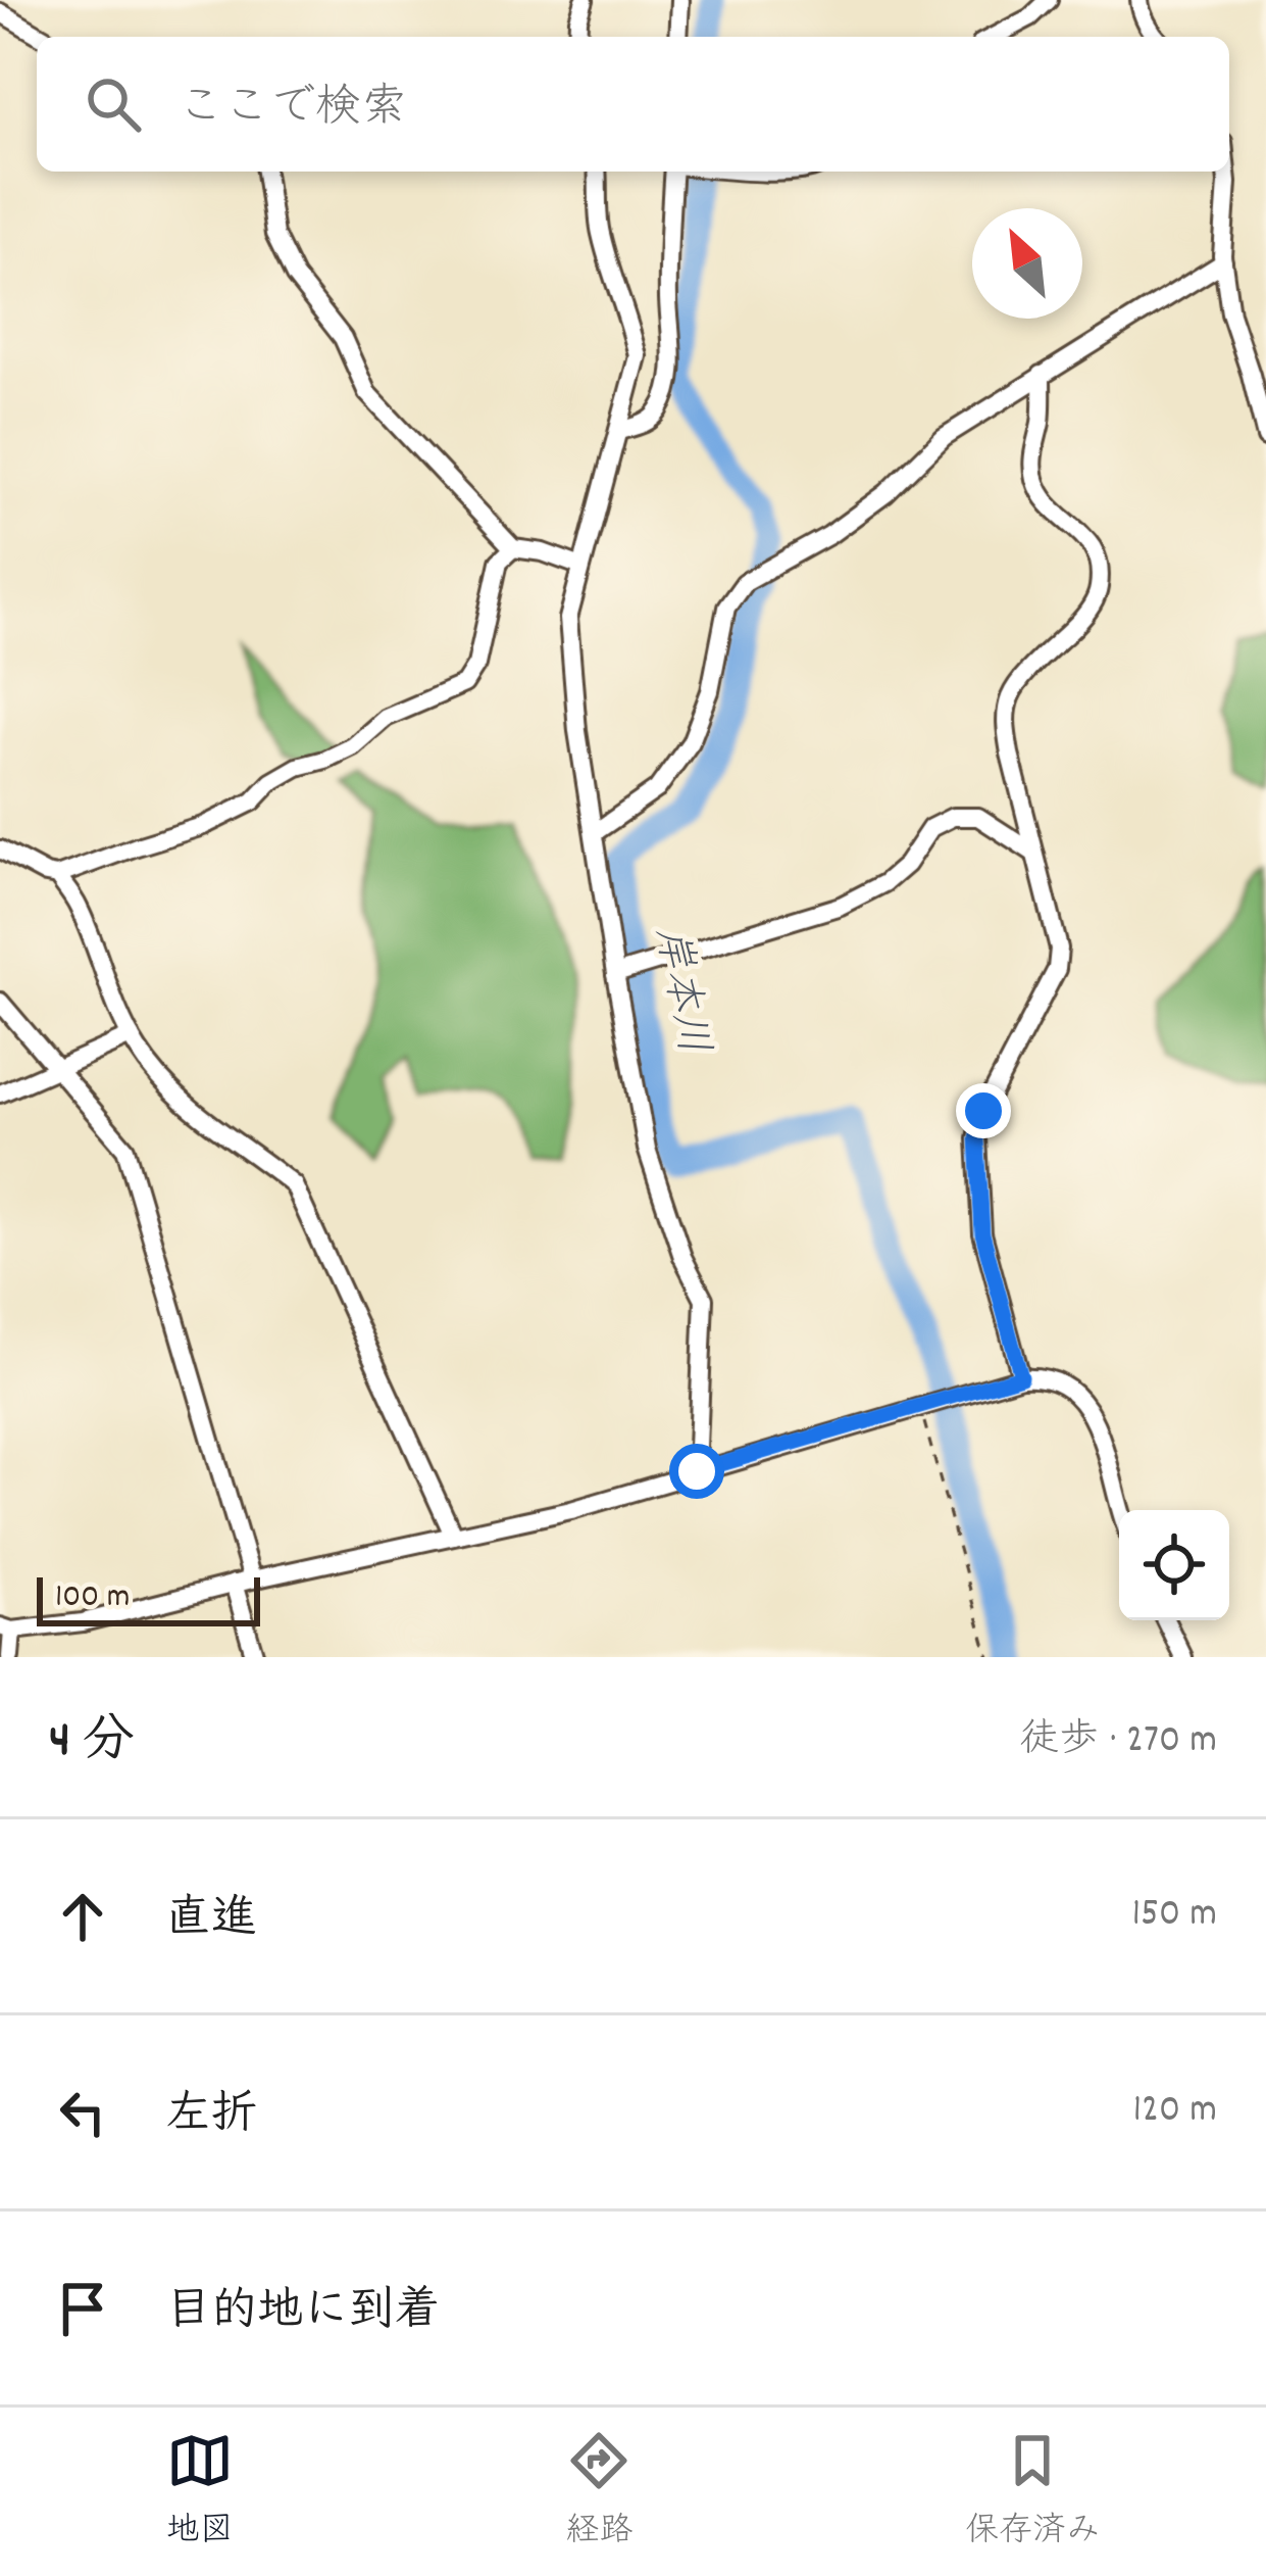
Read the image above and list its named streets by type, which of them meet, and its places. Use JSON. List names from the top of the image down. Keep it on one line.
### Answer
{"water":["岸本川"],"scale_bar":"100 m","north":"top left","page":{"search":"ここで検索","scale":"100 m","heading":["4 分","徒歩 · 270 m"],"list":[["直進","150 m"],["左折","120 m"],"目的地に到着"],"nav":["地図","経路","保存済み"]}}
